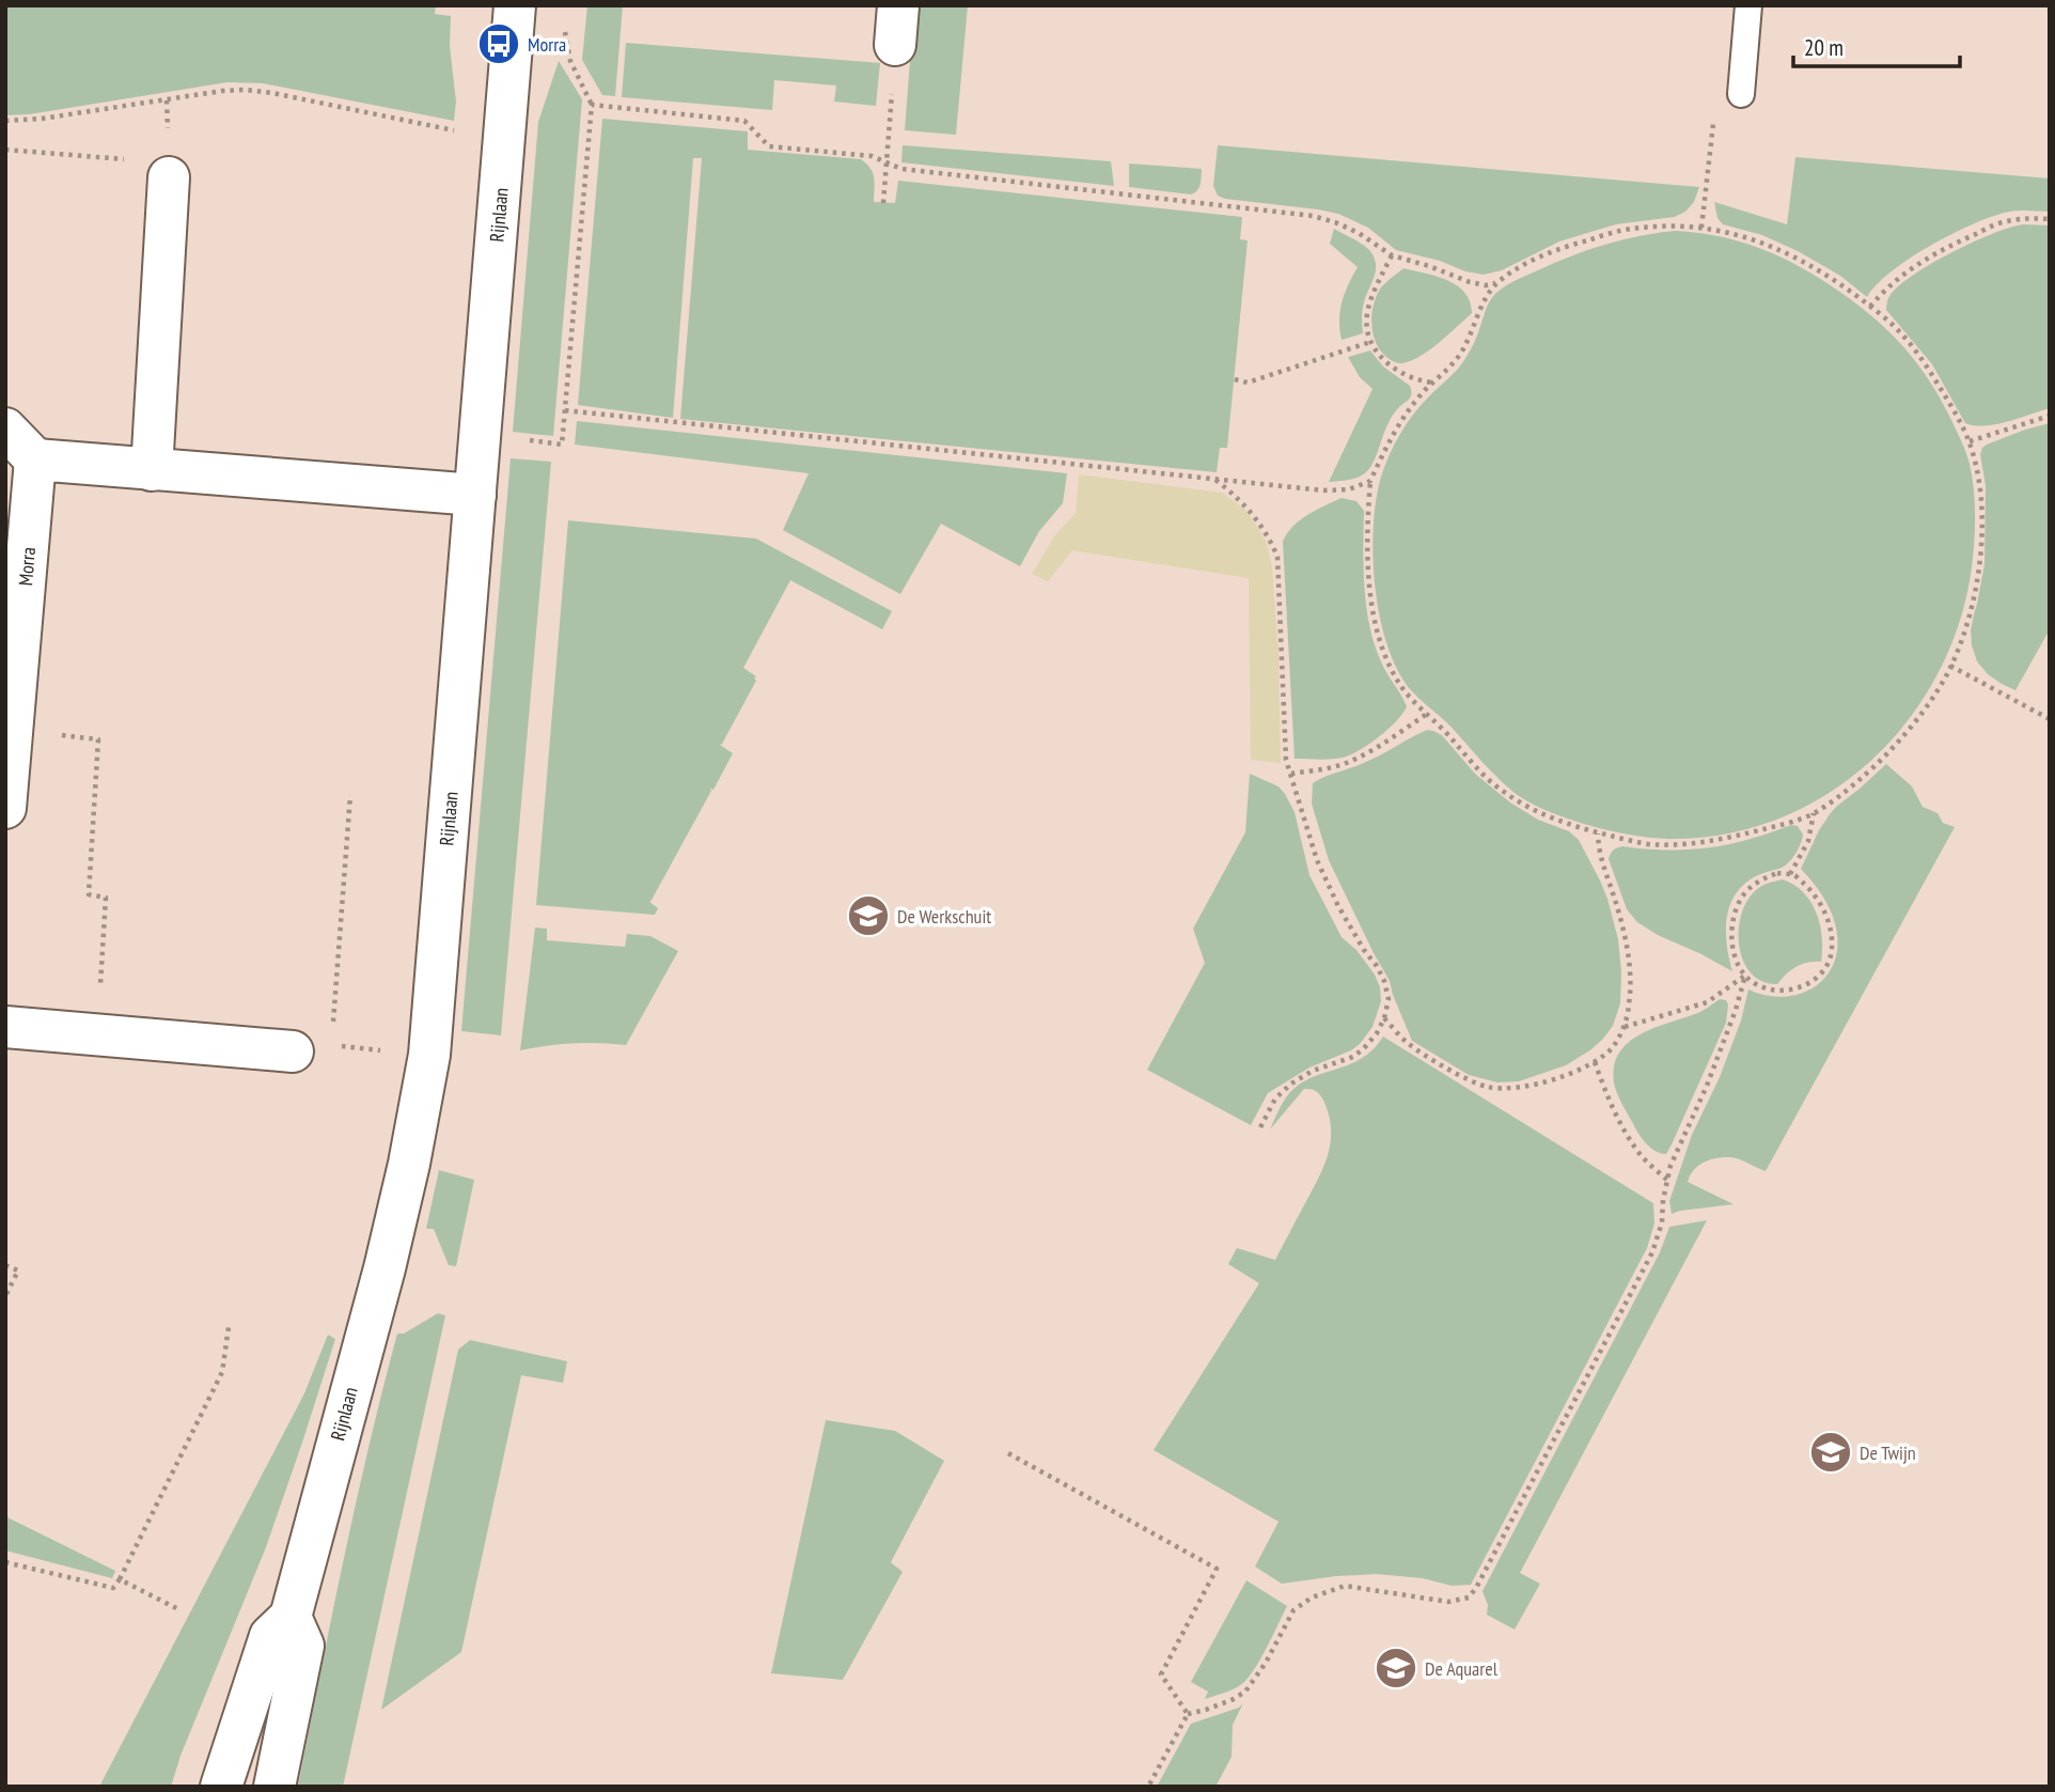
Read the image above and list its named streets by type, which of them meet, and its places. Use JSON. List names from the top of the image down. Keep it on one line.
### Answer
{"streets":{"street":["Rijnlaan","Morra"]},"places":{"bus stop":["Morra"],"school or university":["De Werkschuit","De Twijn","De Aquarel"]},"scale_bar":"20 m"}
